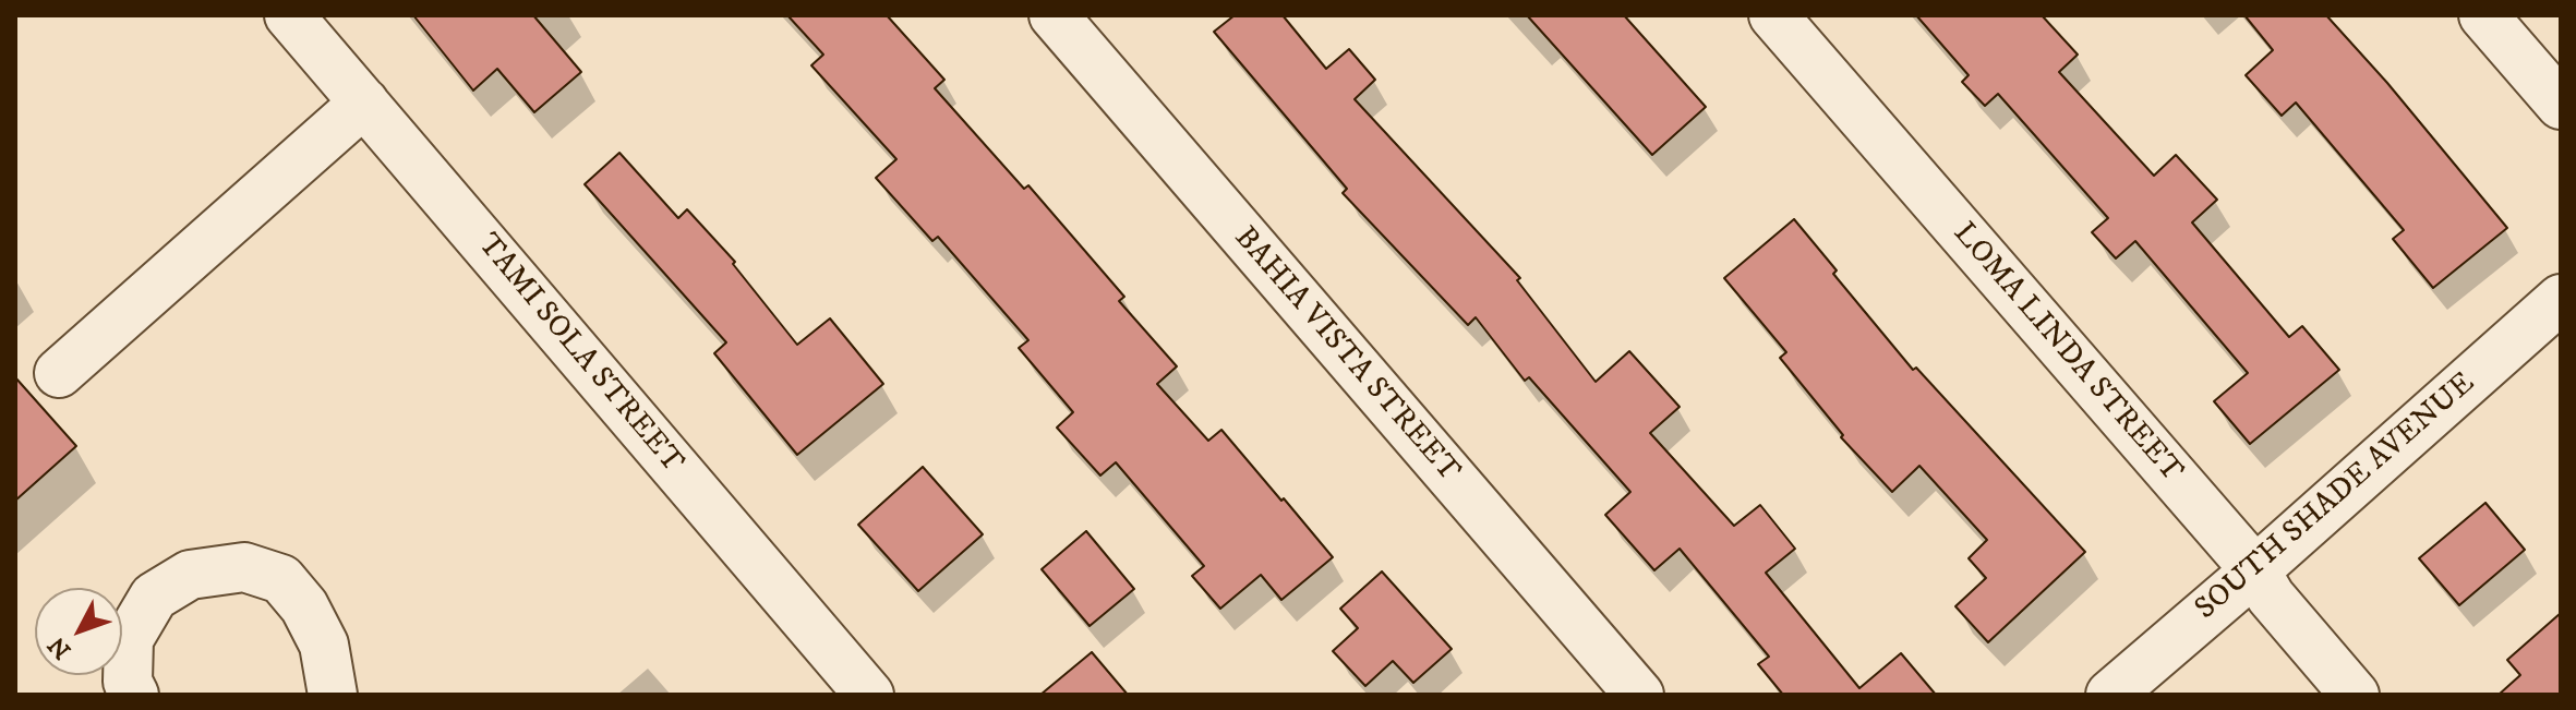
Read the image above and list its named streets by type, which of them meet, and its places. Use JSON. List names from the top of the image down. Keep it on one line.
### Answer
{"streets":{"street":["LOMA LINDA STREET","TAMI SOLA STREET","BAHIA VISTA STREET","SOUTH SHADE AVENUE"]},"crossings":[["LOMA LINDA STREET","SOUTH SHADE AVENUE"]],"north":"bottom left"}
